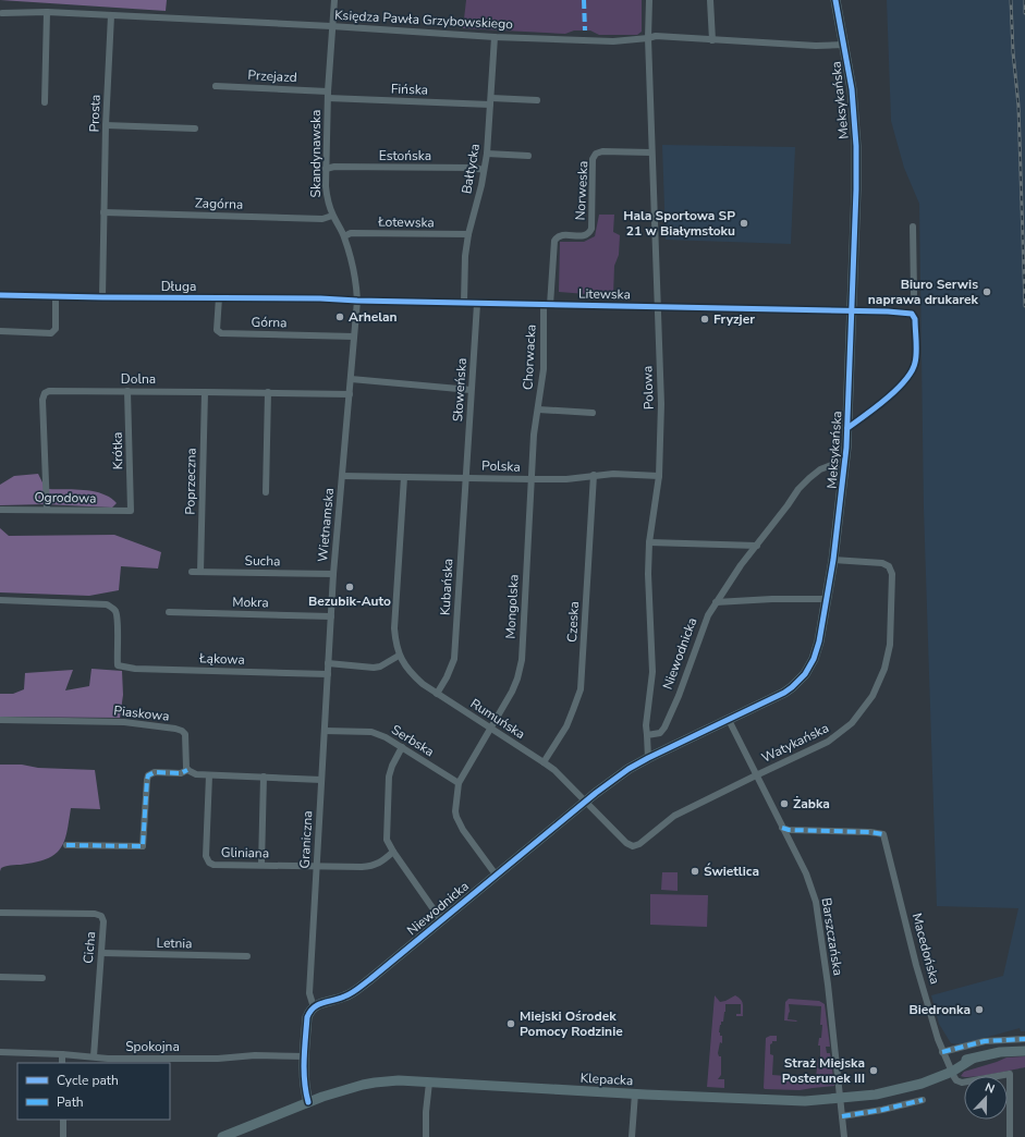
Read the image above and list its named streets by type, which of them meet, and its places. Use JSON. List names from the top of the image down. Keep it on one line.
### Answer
{"streets":{"street":["Księdza Pawła Grzybowskiego","Przejazd","Fińska","Meksykańska","Prosta","Skandynawska","Estońska","Bałtycka","Norweska","Zagórna","Łotewska","Długa","Litewska","Górna","Chorwacka","Dolna","Polowa","Słoweńska","Krótka","Polska","Poprzeczna","Ogrodowa","Wietnamska","Sucha","Kubańska","Mokra","Mongolska","Czeska","Niewodnicka","Łąkowa","Piaskowa","Rumuńska","Serbska","Watykańska","Graniczna","Gliniana","Barszczańska","Letnia","Cicha","Macedońska","Spokojna","Klepacka"]},"crossings":[["Księdza Pawła Grzybowskiego","Meksykańska"],["Księdza Pawła Grzybowskiego","Prosta"],["Księdza Pawła Grzybowskiego","Skandynawska"],["Księdza Pawła Grzybowskiego","Bałtycka"],["Księdza Pawła Grzybowskiego","Polowa"],["Przejazd","Fińska"],["Przejazd","Skandynawska"],["Fińska","Skandynawska"],["Fińska","Bałtycka"],["Meksykańska","Litewska"],["Meksykańska","Niewodnicka"],["Meksykańska","Watykańska"],["Meksykańska","Barszczańska"],["Prosta","Zagórna"],["Prosta","Długa"],["Skandynawska","Estońska"],["Skandynawska","Zagórna"],["Skandynawska","Łotewska"],["Skandynawska","Długa"],["Skandynawska","Litewska"],["Skandynawska","Wietnamska"],["Estońska","Bałtycka"],["Bałtycka","Łotewska"],["Bałtycka","Litewska"],["Norweska","Litewska"],["Norweska","Chorwacka"],["Norweska","Polowa"],["Długa","Litewska"],["Długa","Górna"],["Długa","Wietnamska"],["Litewska","Chorwacka"],["Litewska","Polowa"],["Litewska","Słoweńska"],["Litewska","Wietnamska"],["Górna","Wietnamska"],["Chorwacka","Polska"],["Chorwacka","Mongolska"],["Dolna","Krótka"],["Dolna","Poprzeczna"],["Dolna","Ogrodowa"],["Dolna","Wietnamska"],["Polowa","Polska"],["Polowa","Niewodnicka"],["Słoweńska","Polska"],["Słoweńska","Kubańska"],["Krótka","Ogrodowa"],["Polska","Wietnamska"],["Polska","Kubańska"],["Polska","Mongolska"],["Polska","Czeska"],["Polska","Rumuńska"],["Poprzeczna","Sucha"],["Wietnamska","Sucha"],["Wietnamska","Mokra"],["Wietnamska","Łąkowa"],["Wietnamska","Graniczna"],["Kubańska","Rumuńska"],["Mongolska","Rumuńska"],["Mongolska","Serbska"],["Czeska","Rumuńska"],["Niewodnicka","Rumuńska"],["Niewodnicka","Watykańska"],["Niewodnicka","Graniczna"],["Łąkowa","Graniczna"],["Rumuńska","Watykańska"],["Serbska","Graniczna"],["Watykańska","Barszczańska"],["Graniczna","Gliniana"],["Barszczańska","Macedońska"],["Barszczańska","Klepacka"],["Letnia","Cicha"],["Cicha","Spokojna"],["Macedońska","Klepacka"]],"places":["Hala Sportowa SP 21 w Białymstoku","Biuro Serwis naprawa drukarek","Arhelan","Fryzjer","Bezubik-Auto","Żabka","Świetlica","Biedronka","Miejski Ośrodek Pomocy Rodzinie","Straż Miejska Posterunek III"],"legend":["Cycle path","Path"],"north":"top"}
